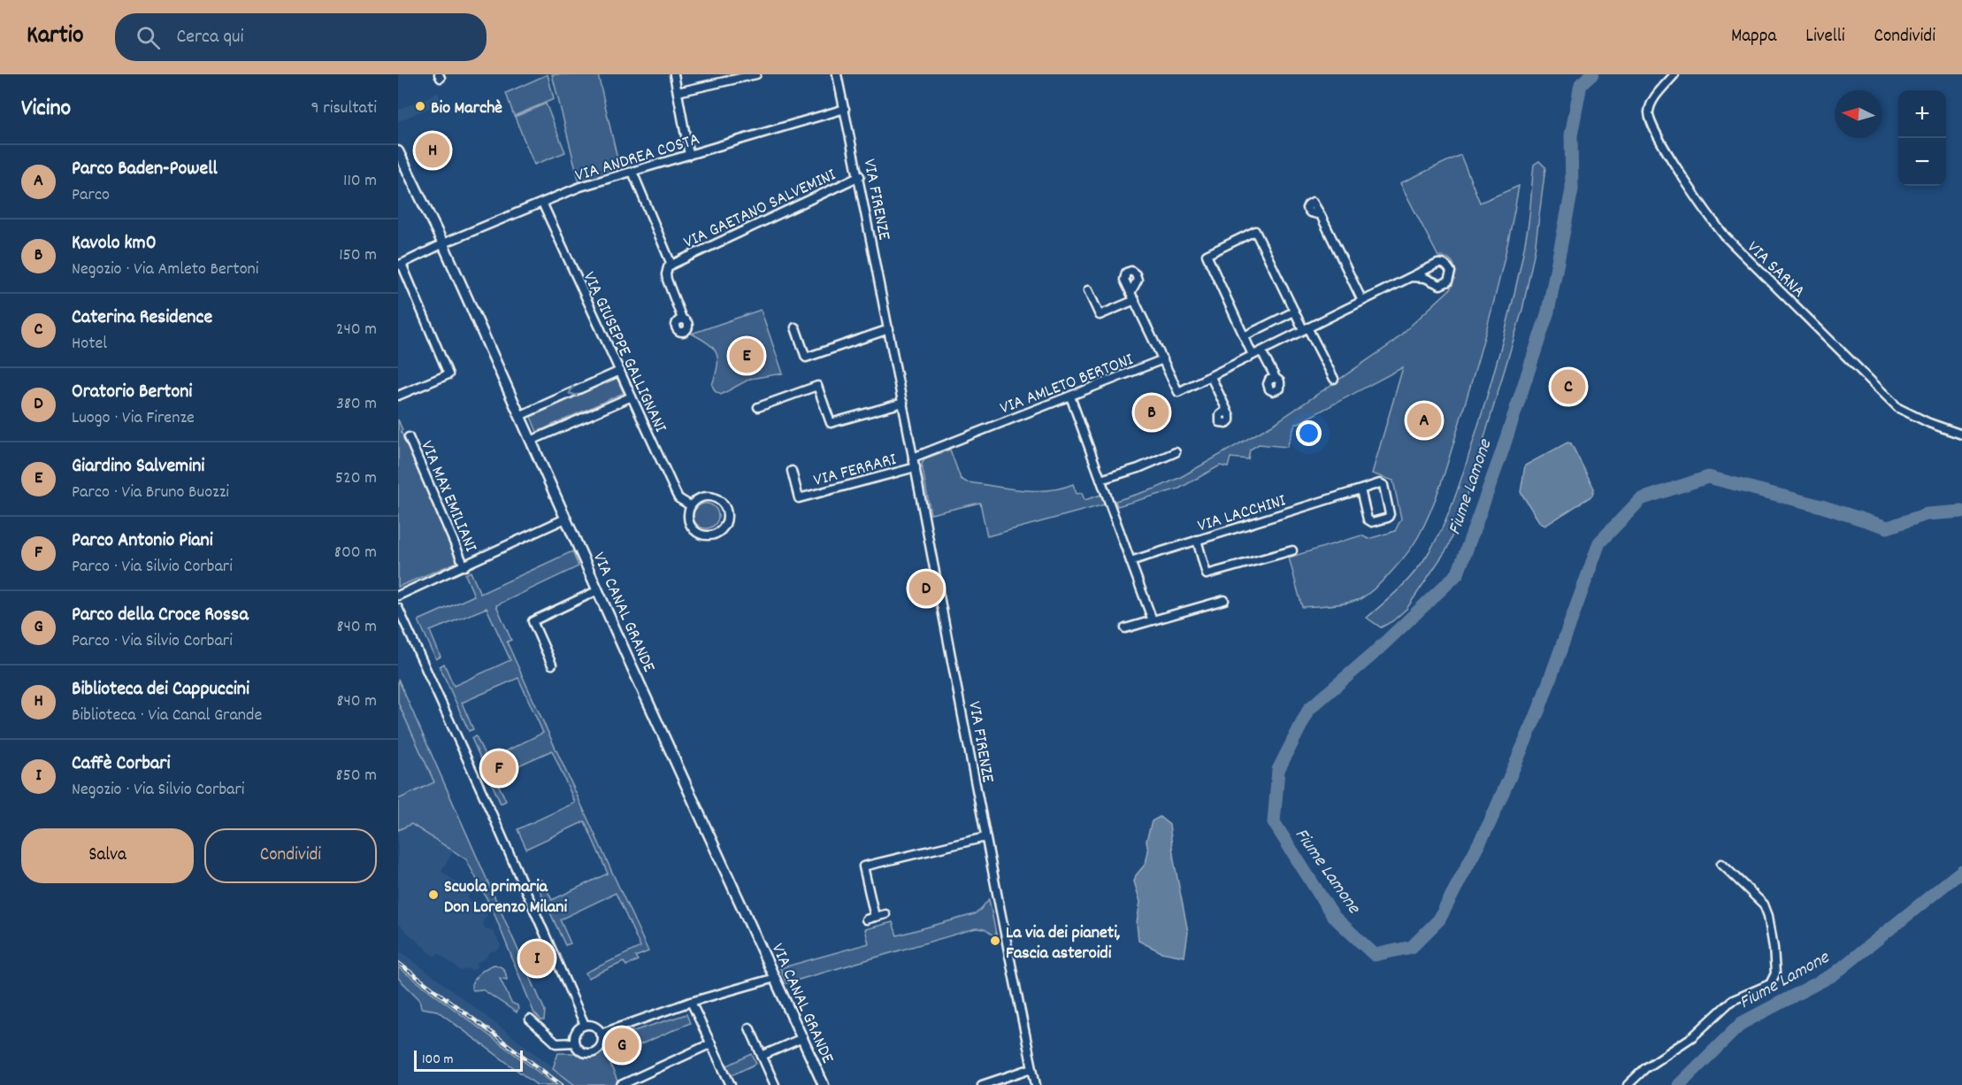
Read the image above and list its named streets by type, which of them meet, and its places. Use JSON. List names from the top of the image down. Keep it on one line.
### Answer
{"streets":{"main road":["VIA CANAL GRANDE"],"street":["VIA ANDREA COSTA","VIA FIRENZE","VIA GAETANO SALVEMINI","VIA SARNA","VIA GIUSEPPE GALLIGNANI","VIA AMLETO BERTONI","VIA FERRARI","VIA MAX EMILIANI","VIA LACCHINI"]},"crossings":[["VIA ANDREA COSTA","VIA FIRENZE"],["VIA ANDREA COSTA","VIA GAETANO SALVEMINI"],["VIA ANDREA COSTA","VIA GIUSEPPE GALLIGNANI"],["VIA ANDREA COSTA","VIA CANAL GRANDE"],["VIA FIRENZE","VIA GAETANO SALVEMINI"],["VIA FIRENZE","VIA AMLETO BERTONI"],["VIA FIRENZE","VIA FERRARI"],["VIA MAX EMILIANI","VIA CANAL GRANDE"]],"water":["Fiume Lamone"],"places":["Bio Marchè","Scuola primaria Don Lorenzo Milani","La via dei pianeti, Fascia asteroidi"],"scale_bar":"100 m","north":"left","page":{"header":"Kartio","search":"Cerca qui","nav":["Mappa","Livelli","Condividi"],"heading":["Vicino","9 risultati"],"map_buttons":["+","−"],"pins":["H","E","C","B","A","D","F","I","G"],"list":[{"mark":"A","name":"Parco Baden-Powell","note":"Parco","value":"110 m"},{"mark":"B","name":"Kavolo km0","note":"Negozio · Via Amleto Bertoni","value":"150 m"},{"mark":"C","name":"Caterina Residence","note":"Hotel","value":"240 m"},{"mark":"D","name":"Oratorio Bertoni","note":"Luogo · Via Firenze","value":"380 m"},{"mark":"E","name":"Giardino Salvemini","note":"Parco · Via Bruno Buozzi","value":"520 m"},{"mark":"F","name":"Parco Antonio Piani","note":"Parco · Via Silvio Corbari","value":"800 m"},{"mark":"G","name":"Parco della Croce Rossa","note":"Parco · Via Silvio Corbari","value":"840 m"},{"mark":"H","name":"Biblioteca dei Cappuccini","note":"Biblioteca · Via Canal Grande","value":"840 m"},{"mark":"I","name":"Caffè Corbari","note":"Negozio · Via Silvio Corbari","value":"850 m"}],"buttons":["Salva","Condividi"],"scale":"100 m"}}
